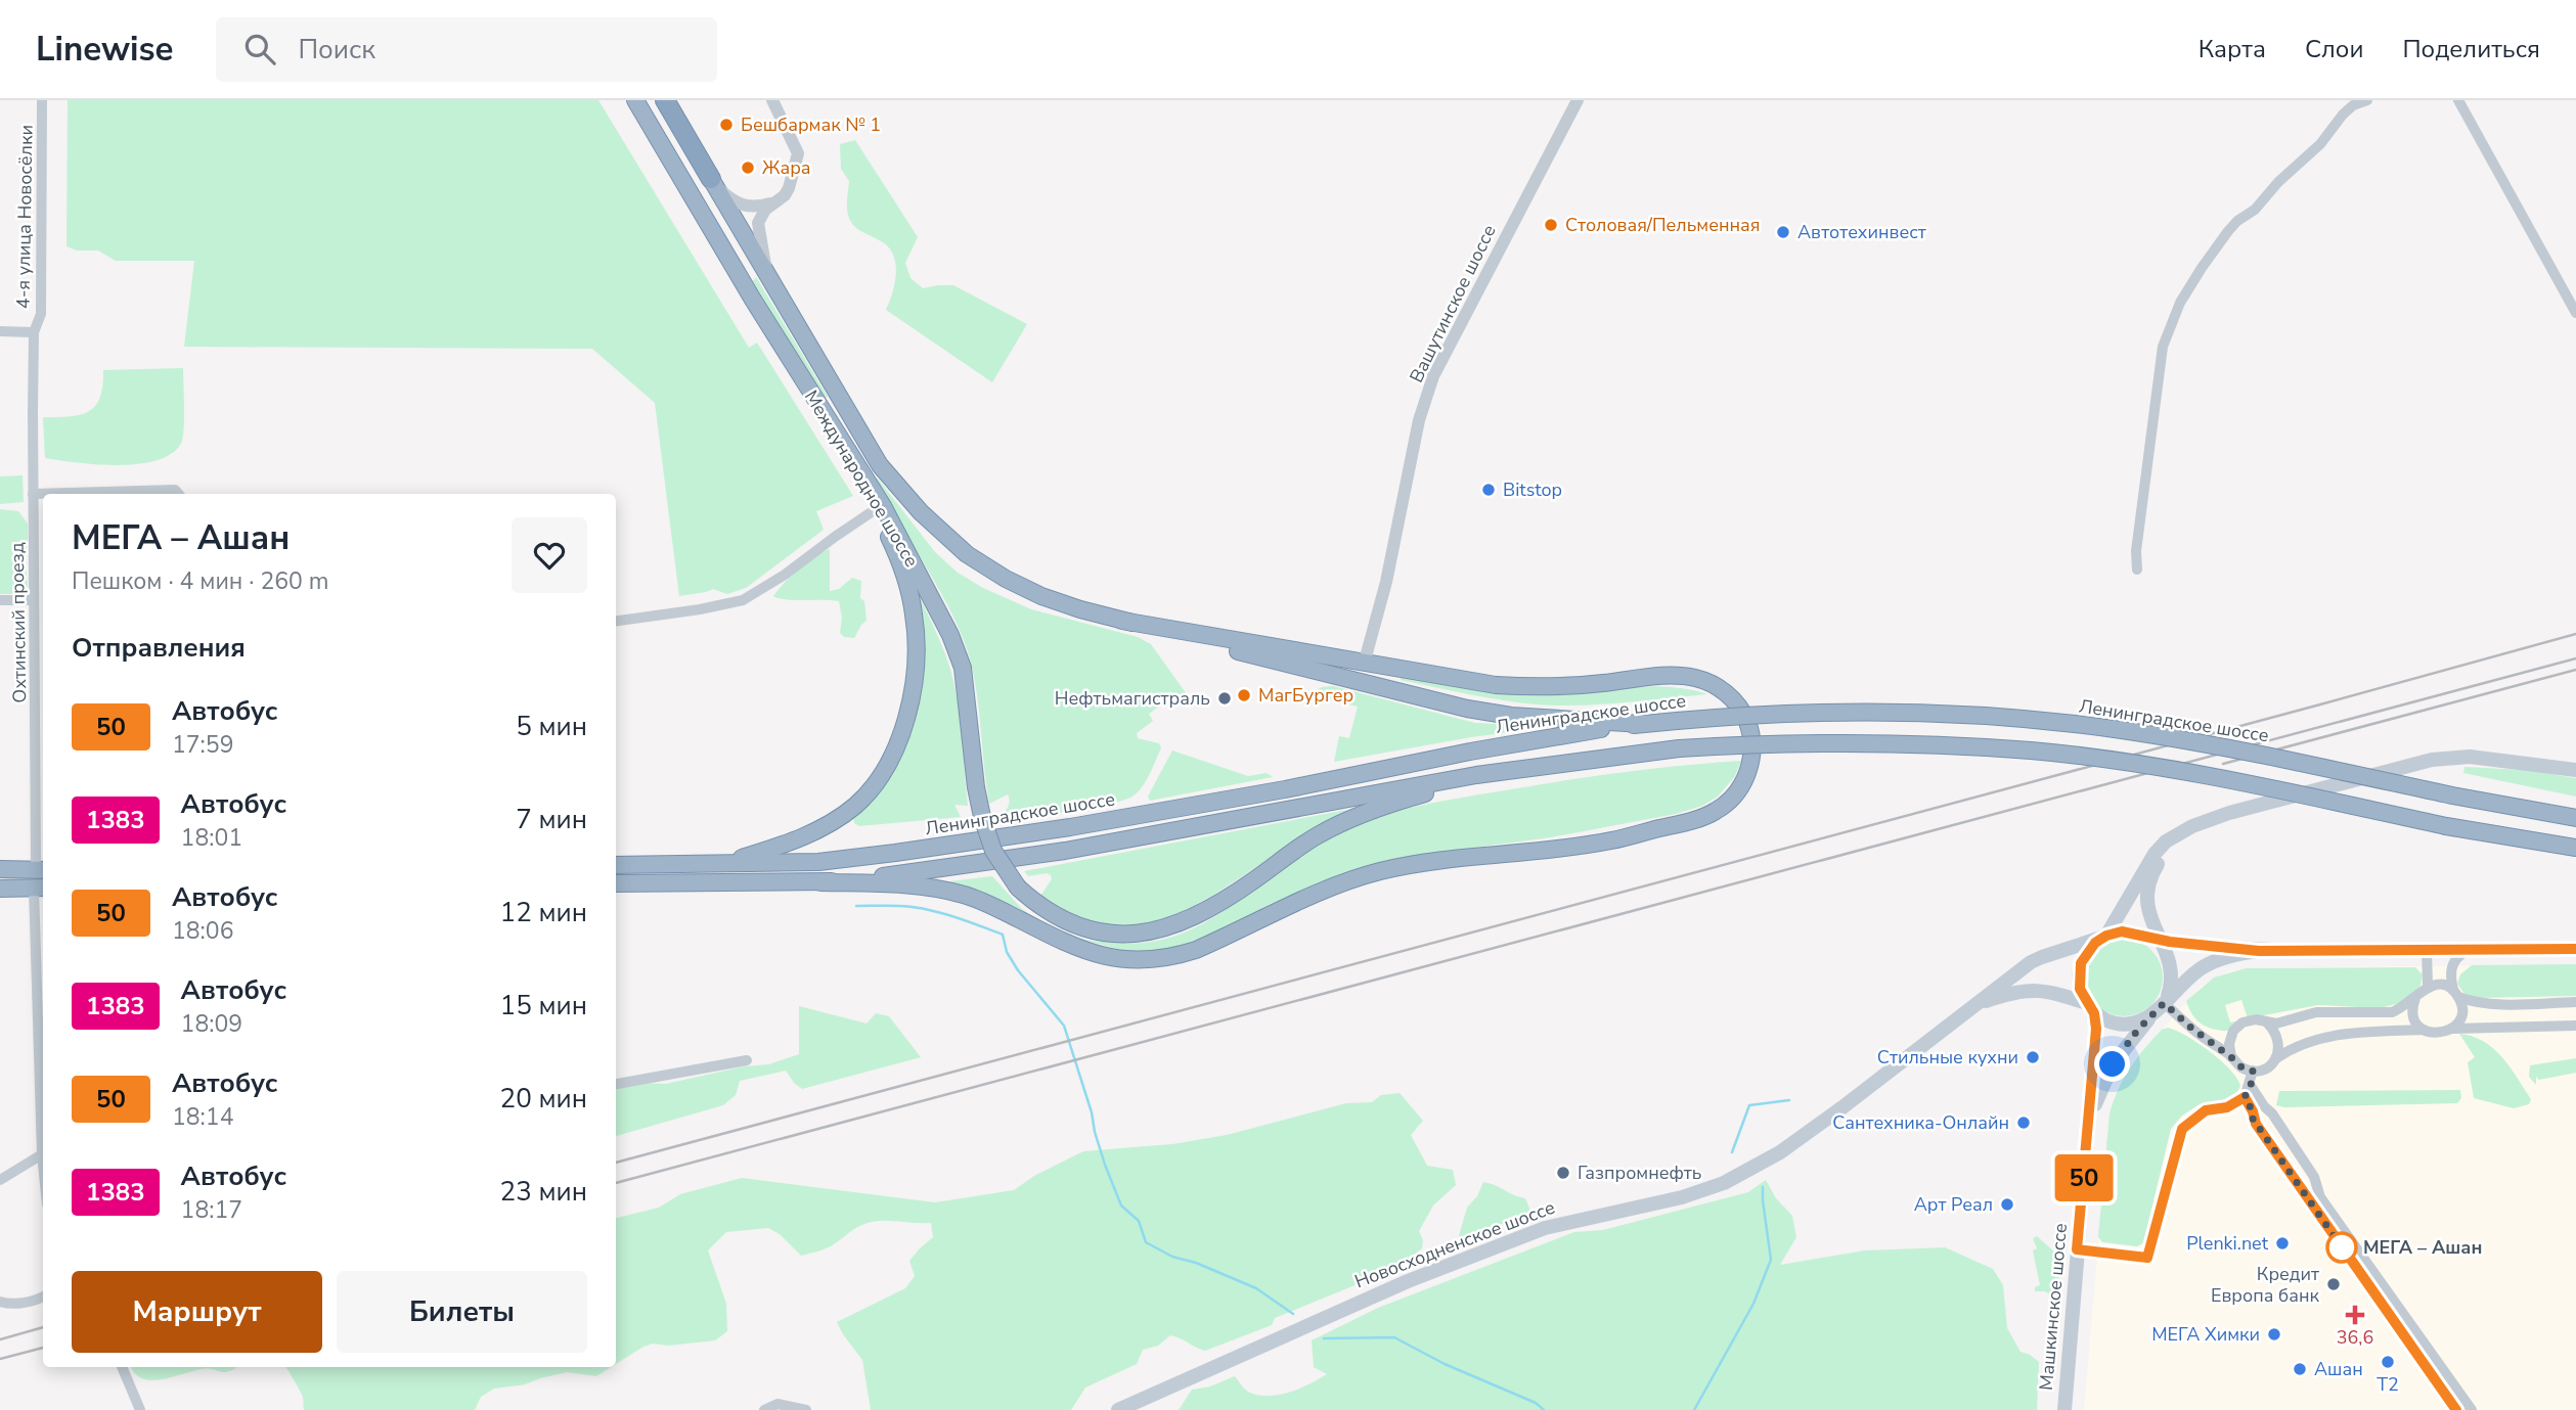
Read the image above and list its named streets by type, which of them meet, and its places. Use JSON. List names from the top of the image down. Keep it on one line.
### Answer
{"streets":{"highway":["Международное шоссе","Ленинградское шоссе"],"main road":["Новосходненское шоссе","Машкинское шоссе"],"street":["4-я улица Новосёлки","Вашутинское шоссе","Охтинский проезд"]},"crossings":[["4-я улица Новосёлки","Охтинский проезд"],["Международное шоссе","Ленинградское шоссе"],["Новосходненское шоссе","Машкинское шоссе"]],"places":{"other":["Бешбармак № 1","Жара","Столовая/Пельменная","Автотехинвест","Bitstop","МагБургер","Нефтьмагистраль","Стильные кухни","Сантехника-Онлайн","Газпромнефть","Арт Реал","Plenki.net","МЕГА – Ашан","Кредит Европа банк","МЕГА Химки","T2","Ашан"],"health":["36,6"]},"lines":["bus line 50"],"page":{"header":"Linewise","search":"Поиск","nav":["Карта","Слои","Поделиться"],"on_map":"50","heading":[["МЕГА – Ашан","Пешком · 4 мин · 260 m"],"Отправления"],"list":[{"mark":"50","name":"Автобус","note":"17:59","value":"5 мин"},{"mark":"1383","name":"Автобус","note":"18:01","value":"7 мин"},{"mark":"50","name":"Автобус","note":"18:06","value":"12 мин"},{"mark":"1383","name":"Автобус","note":"18:09","value":"15 мин"},{"mark":"50","name":"Автобус","note":"18:14","value":"20 мин"},{"mark":"1383","name":"Автобус","note":"18:17","value":"23 мин"}],"buttons":["Маршрут","Билеты"]}}
